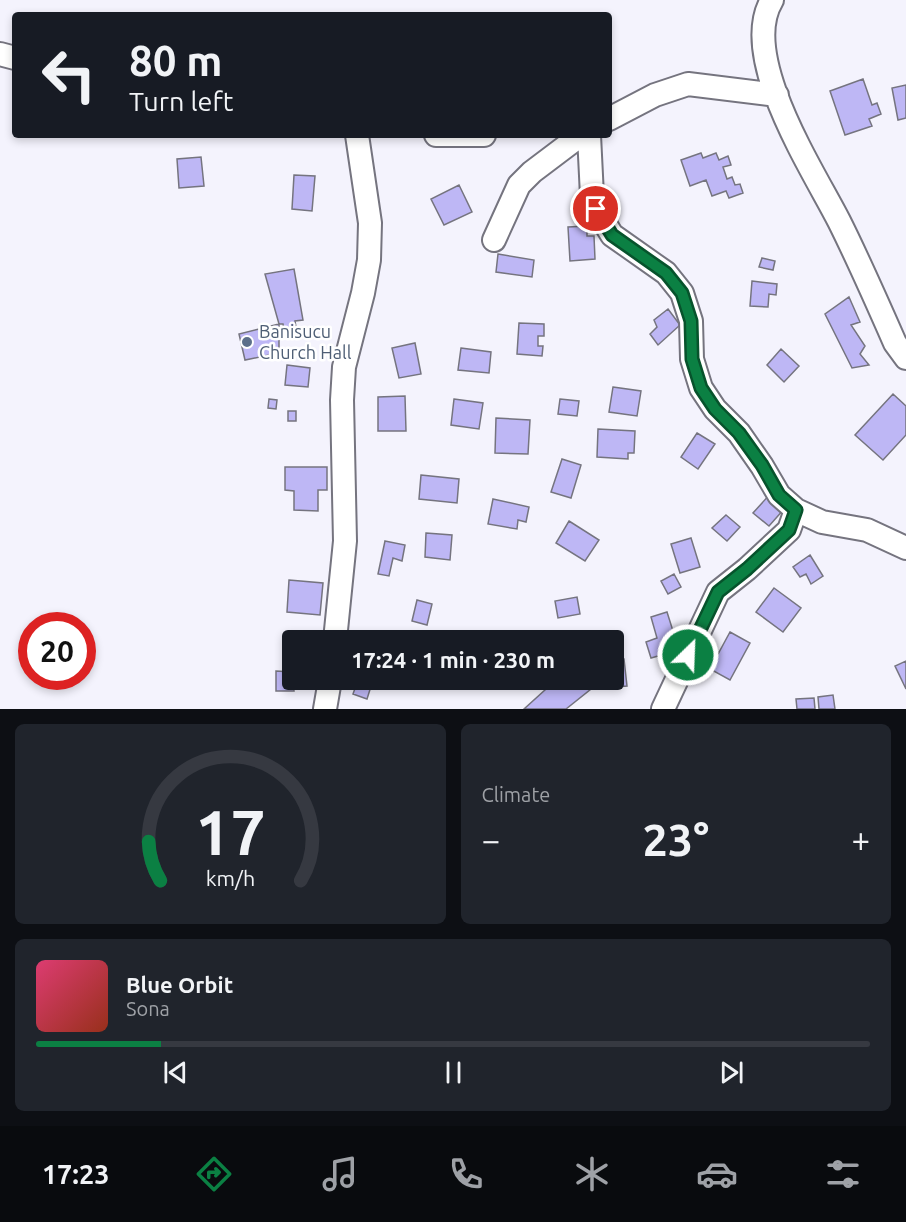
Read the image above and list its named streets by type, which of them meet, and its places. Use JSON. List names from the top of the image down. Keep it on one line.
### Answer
{"places":["Banisucu Church Hall"],"page":{"turn":["80 m","Turn left"],"limit":"20","trip":"17:24 · 1 min · 230 m","tile":"Climate","heat":["−","23°","+"],"song":["Blue Orbit","Sona"],"tabs":"17:23","gauge":["17","km/h"]}}
